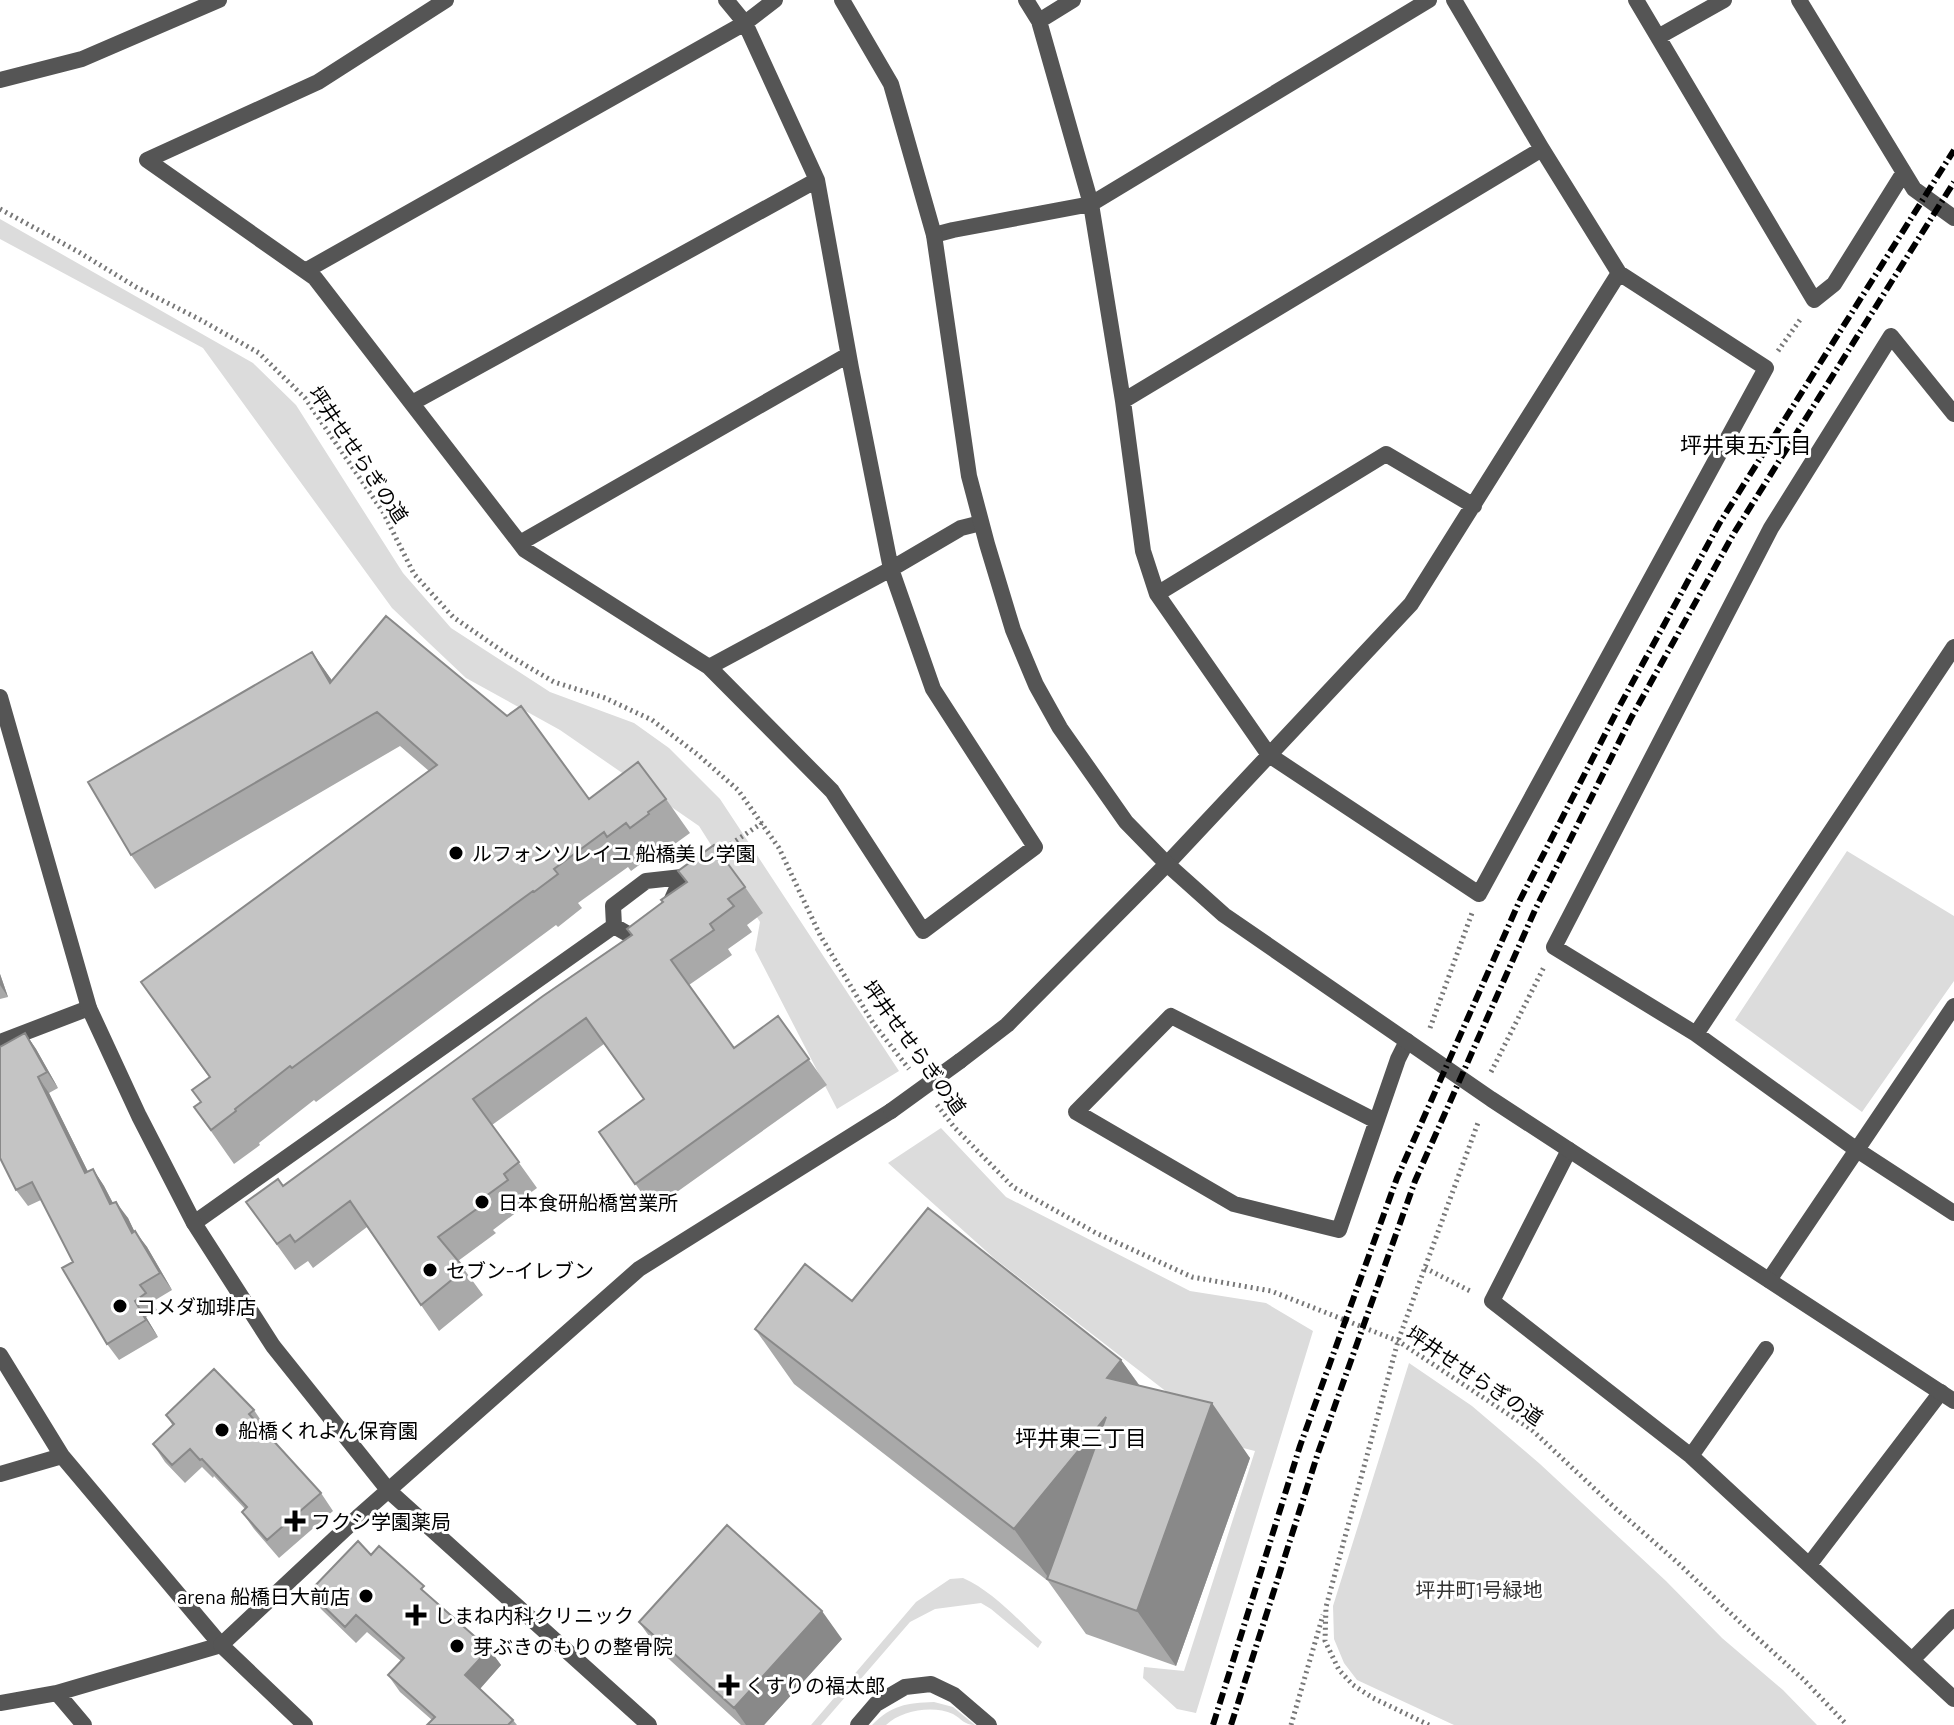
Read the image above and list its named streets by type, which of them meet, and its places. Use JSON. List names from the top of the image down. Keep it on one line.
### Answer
{"streets":{"path":["坪井せせらぎの道"]},"districts":["坪井東五丁目","坪井東三丁目"],"parks":["坪井町1号緑地"],"places":{"other":["ルフォンソレイユ 船橋美し学園","日本食研船橋営業所","セブン-イレブン","コメダ珈琲店","船橋くれよん保育園","arena 船橋日大前店","芽ぶきのもりの整骨院"],"health":["フクシ学園薬局","しまね内科クリニック","くすりの福太郎"]}}
